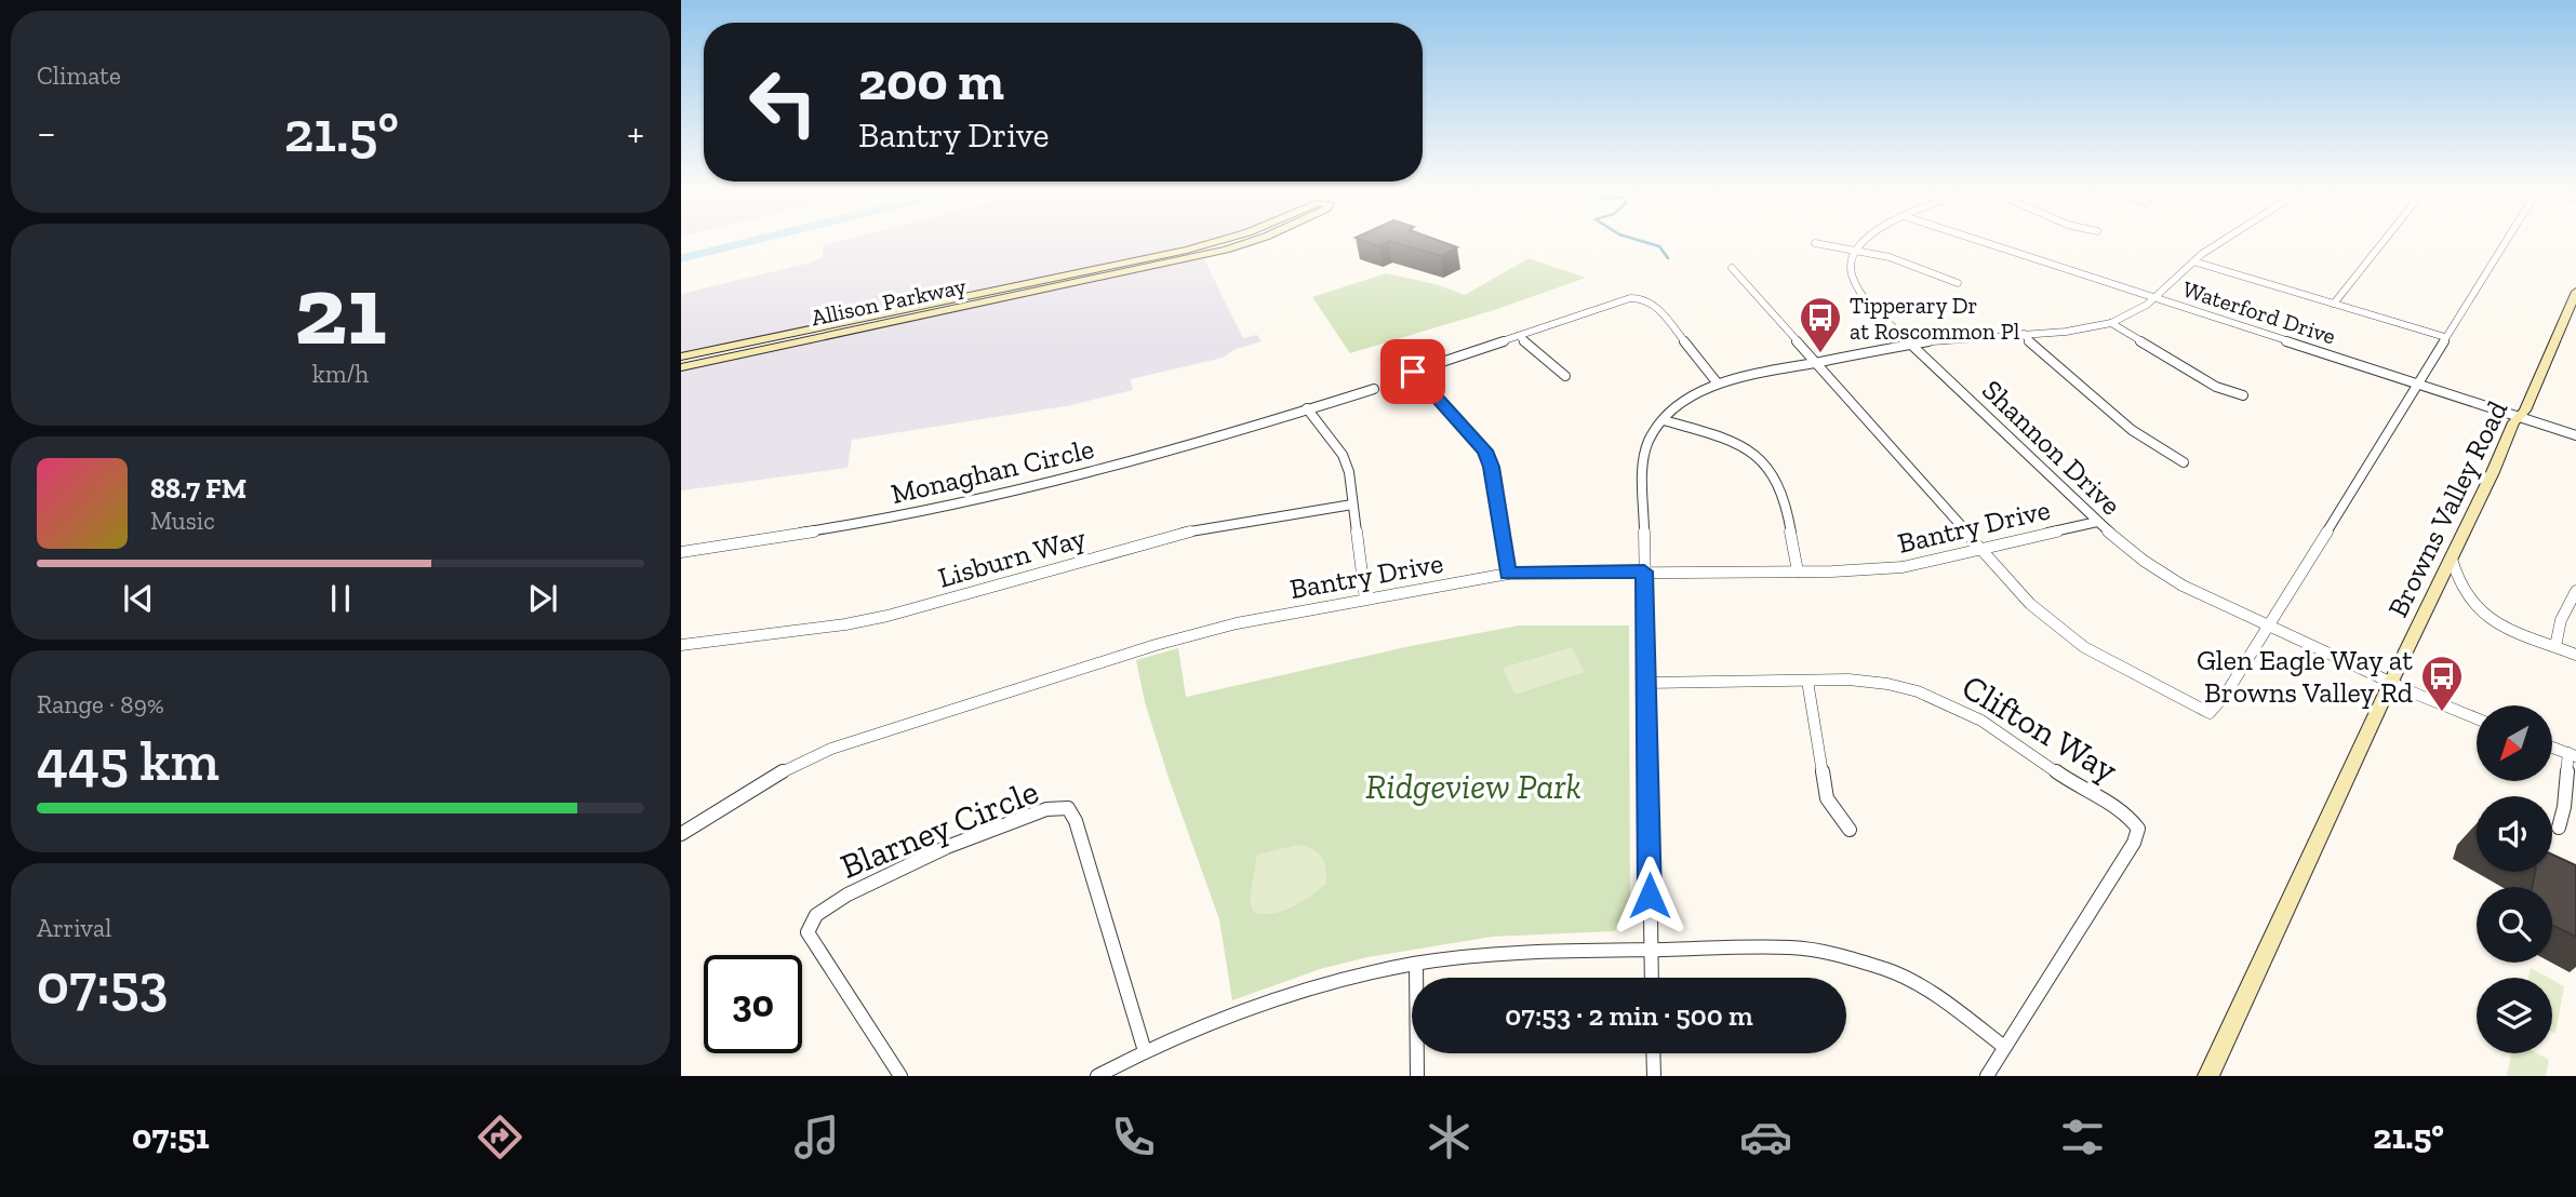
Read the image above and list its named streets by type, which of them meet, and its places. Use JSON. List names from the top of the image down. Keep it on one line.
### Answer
{"streets":{"street":["Allison Parkway","Waterford Drive","Shannon Drive","Monaghan Circle","Browns Valley Road","Bantry Drive","Lisburn Way","Clifton Way","Blarney Circle"]},"crossings":[["Waterford Drive","Browns Valley Road"],["Shannon Drive","Browns Valley Road"],["Shannon Drive","Bantry Drive"]],"parks":["Ridgeview Park"],"places":{"bus stop":["Tipperary Dr at Roscommon Pl","Glen Eagle Way at Browns Valley Rd"]},"north":"bottom left","page":{"tile":["Climate",["21","km/h"],["Range · 89%","445 km"],["Arrival","07:53"]],"turn":["200 m","Bantry Drive"],"heat":["−","21.5°","+"],"song":["88.7 FM","Music"],"limit":"30","trip":"07:53 · 2 min · 500 m","tabs":["07:51","21.5°"]}}
